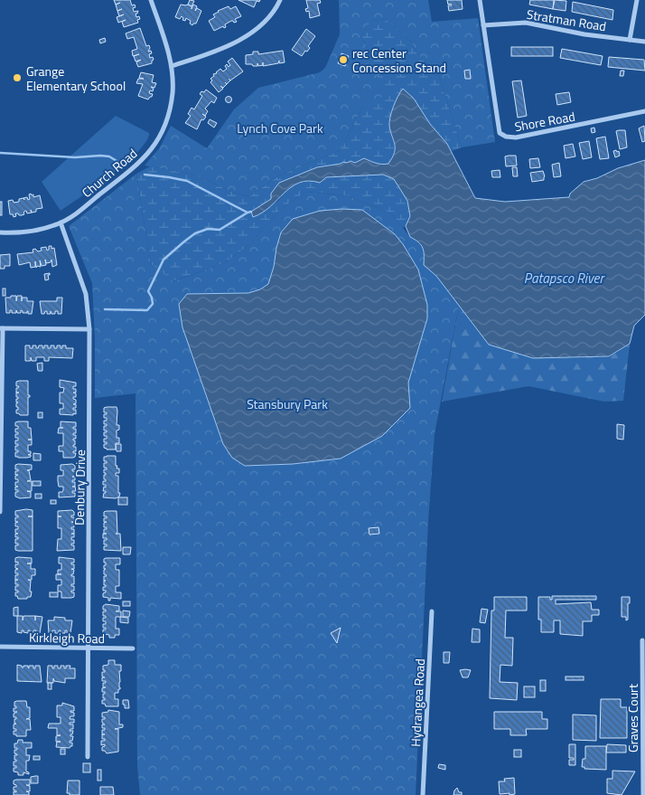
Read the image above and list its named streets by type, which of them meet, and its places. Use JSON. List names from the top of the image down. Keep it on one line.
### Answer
{"streets":{"street":["Stratman Road","Shore Road","Church Road","Denbury Drive","Kirkleigh Road","Hydrangea Road","Graves Court"]},"crossings":[["Stratman Road","Shore Road"],["Church Road","Denbury Drive"],["Denbury Drive","Kirkleigh Road"]],"water":["Patapsco River"],"parks":["Lynch Cove Park","Stansbury Park"],"places":["rec Center Concession Stand","Grange Elementary School"]}
